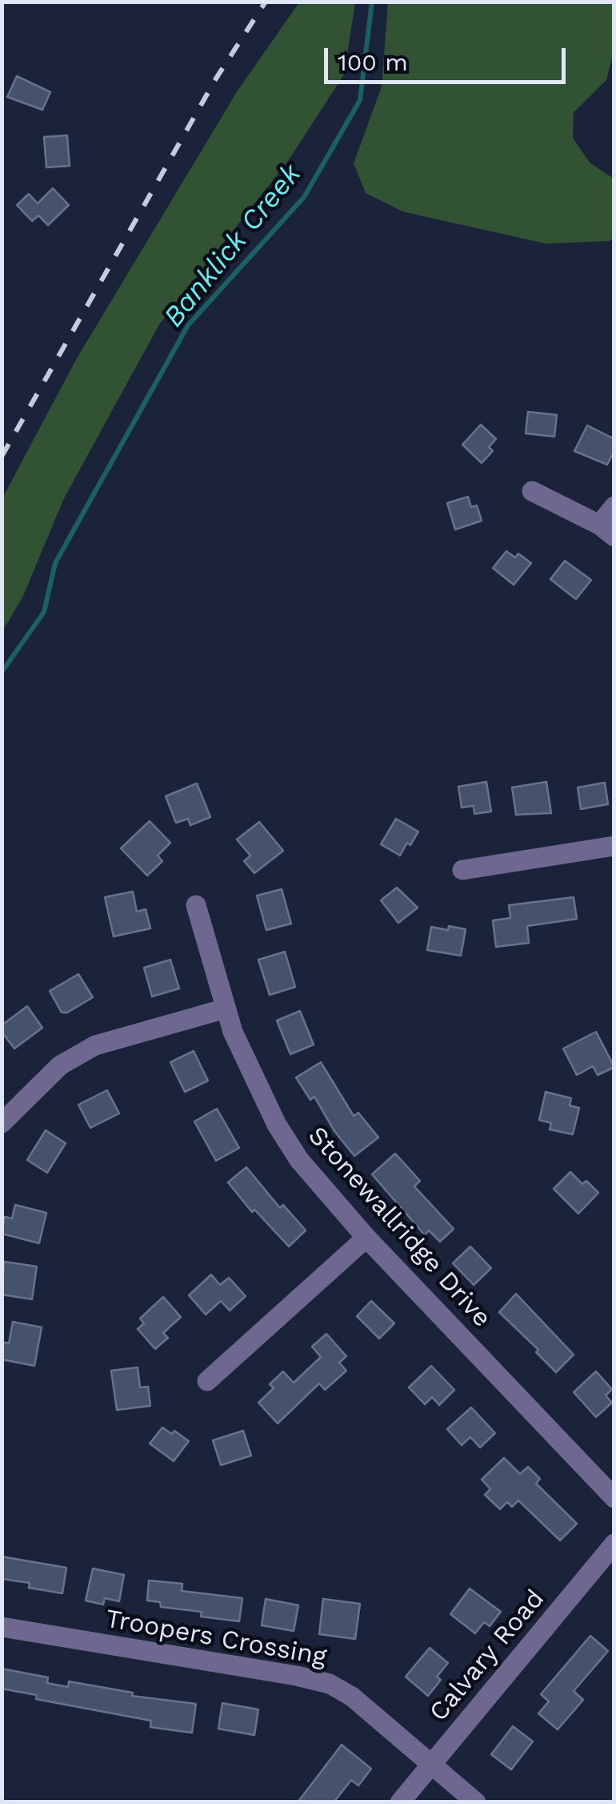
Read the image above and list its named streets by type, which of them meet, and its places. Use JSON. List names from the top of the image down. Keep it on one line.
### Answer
{"streets":{"street":["Stonewallridge Drive","Troopers Crossing","Calvary Road"]},"crossings":[["Troopers Crossing","Calvary Road"]],"water":["Banklick Creek"],"scale_bar":"100 m"}
